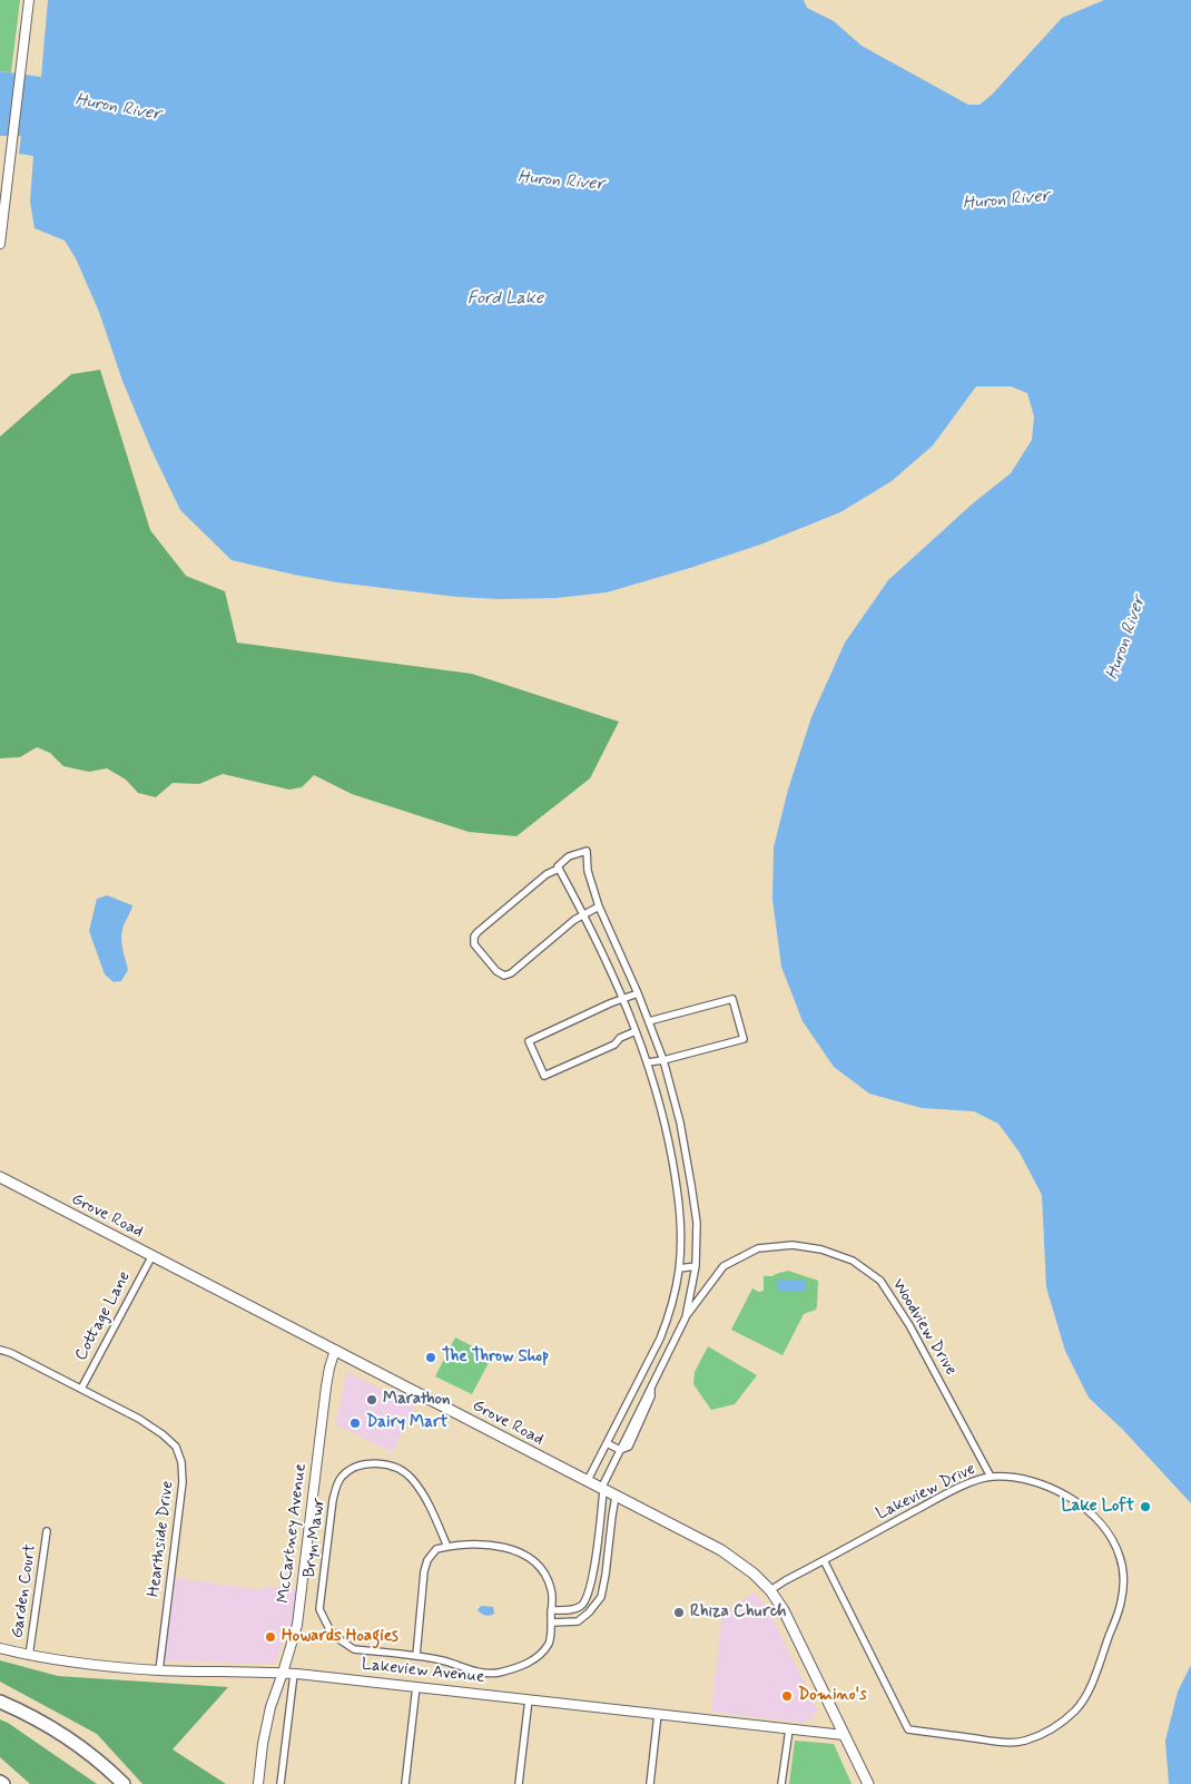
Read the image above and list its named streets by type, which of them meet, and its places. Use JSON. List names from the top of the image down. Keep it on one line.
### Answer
{"streets":{"main road":["Grove Road"],"street":["Cottage Lane","Woodview Drive","Lakeview Drive","McCartney Avenue","Bryn Mawr","Hearthside Drive","Garden Court","Lakeview Avenue"]},"crossings":[["Grove Road","Cottage Lane"],["Grove Road","McCartney Avenue"],["Grove Road","Lakeview Avenue"],["Cottage Lane","Hearthside Drive"],["Woodview Drive","Lakeview Drive"],["McCartney Avenue","Lakeview Avenue"],["Hearthside Drive","Lakeview Avenue"],["Garden Court","Lakeview Avenue"]],"water":["Huron River","Ford Lake"],"places":["The Throw Shop","Marathon","Dairy Mart","Lake Loft","Rhiza Church","Howards Hoagies","Domino's"]}
